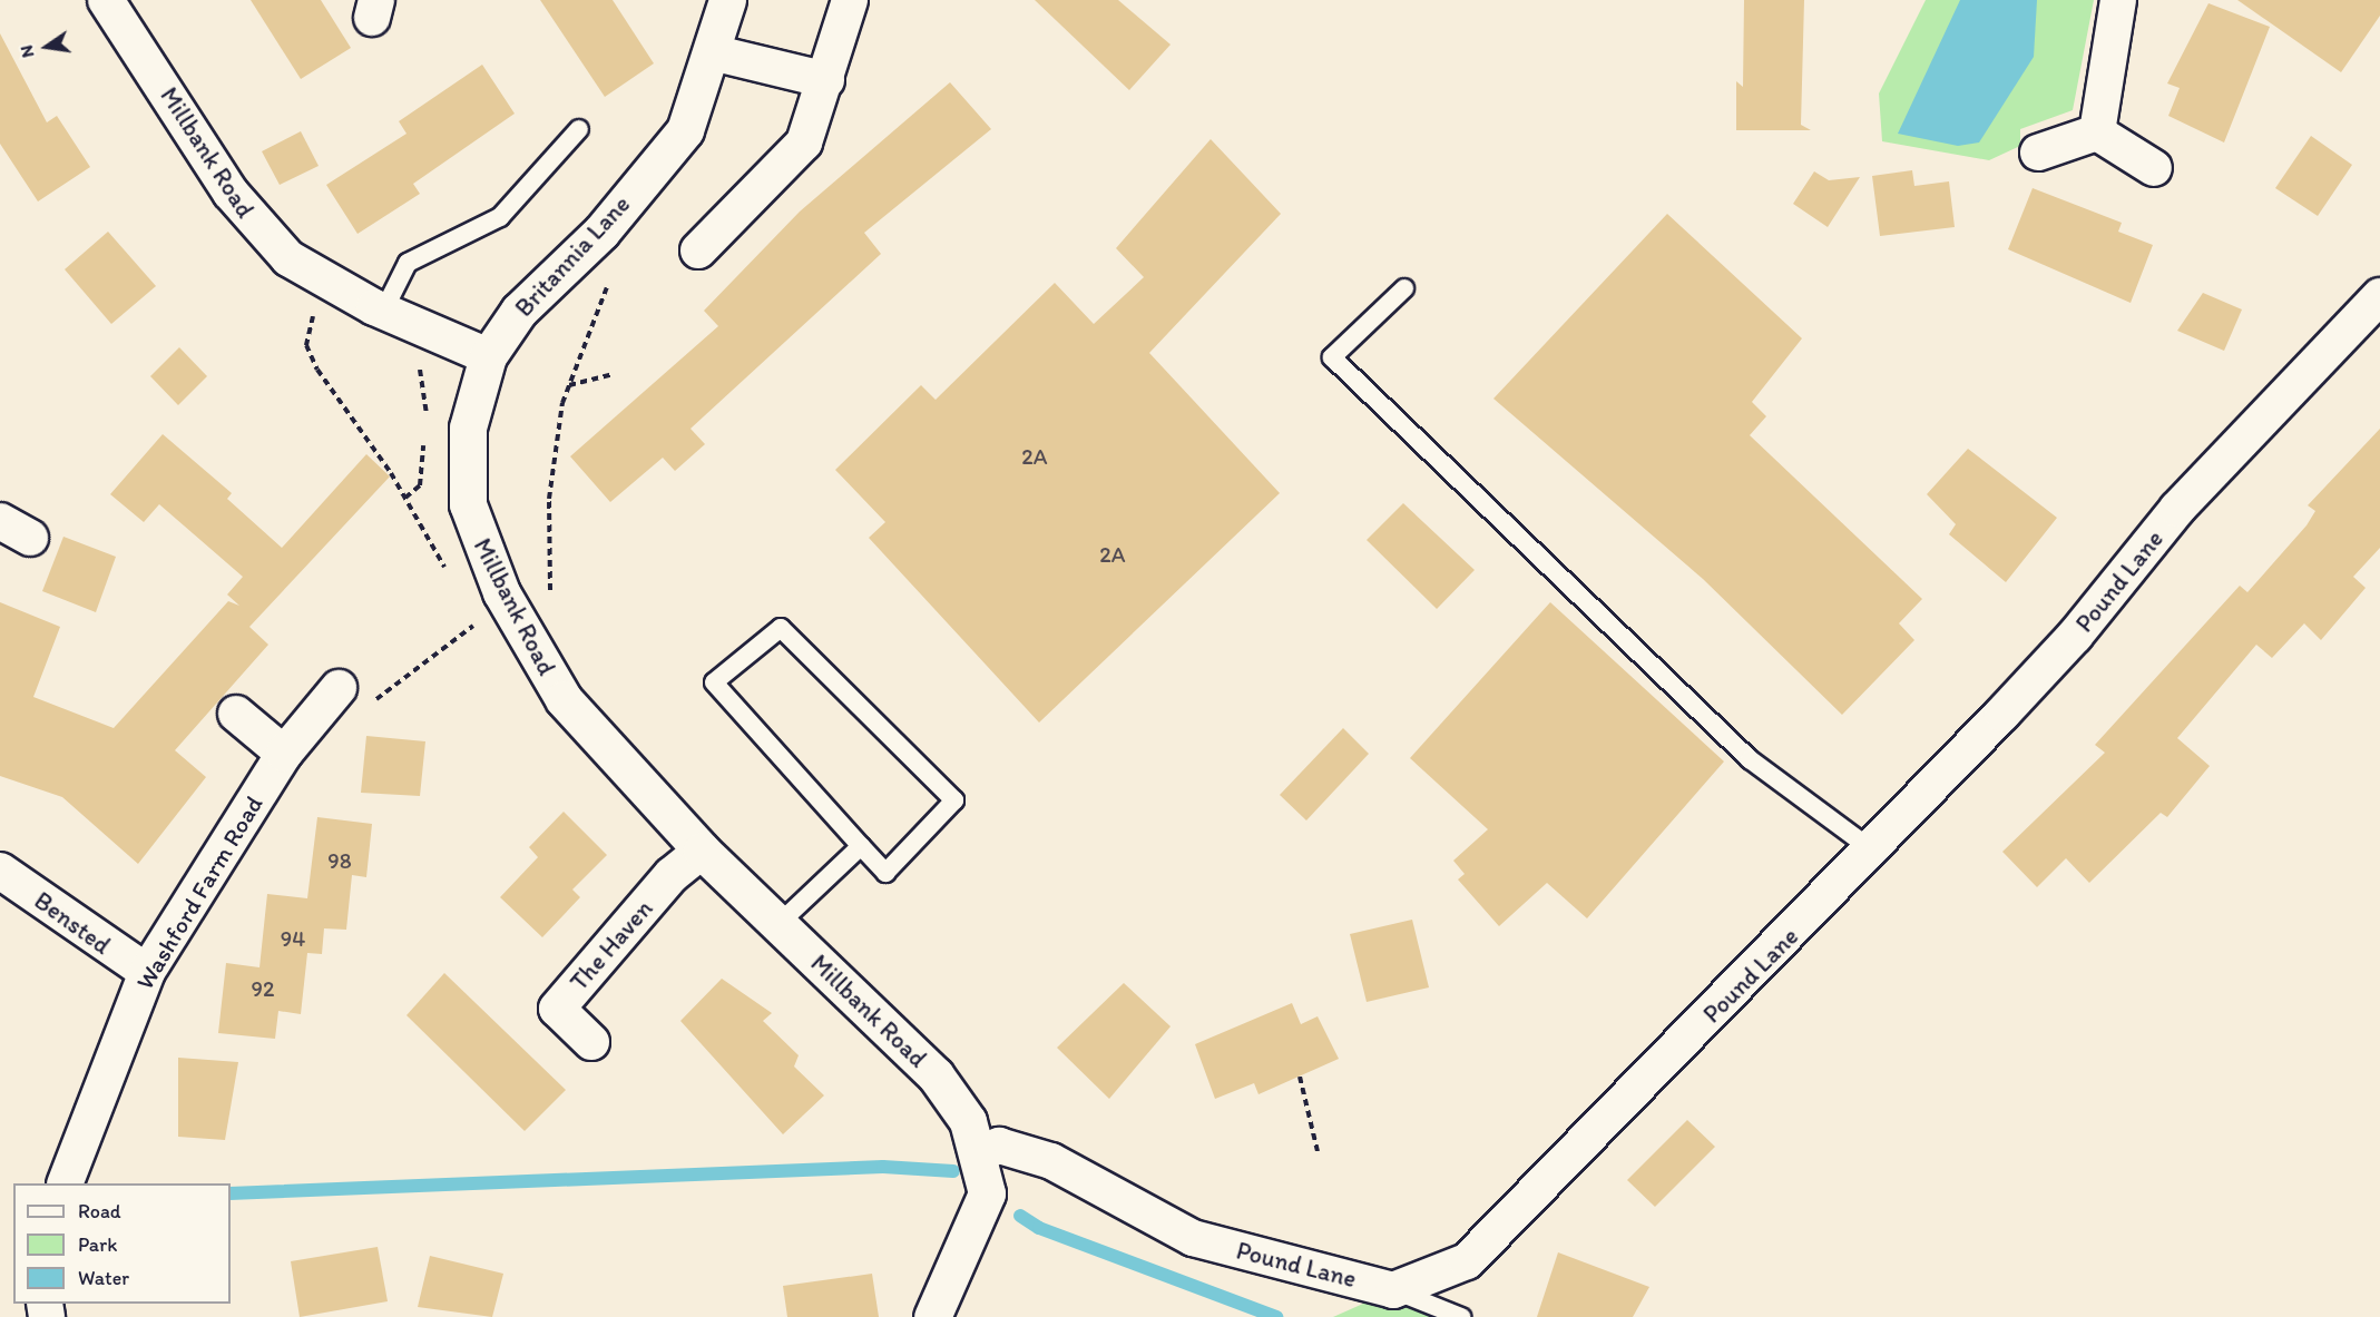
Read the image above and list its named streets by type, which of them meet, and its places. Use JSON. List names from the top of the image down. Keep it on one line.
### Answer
{"streets":{"street":["Millbank Road","Britannia Lane","Pound Lane","Washford Farm Road","Bensted","The Haven"]},"crossings":[["Millbank Road","Britannia Lane"],["Millbank Road","Pound Lane"],["Millbank Road","The Haven"],["Washford Farm Road","Bensted"]],"house_numbers":["2A","2A","98","94","92"],"legend":["Road","Park","Water"],"north":"left"}
